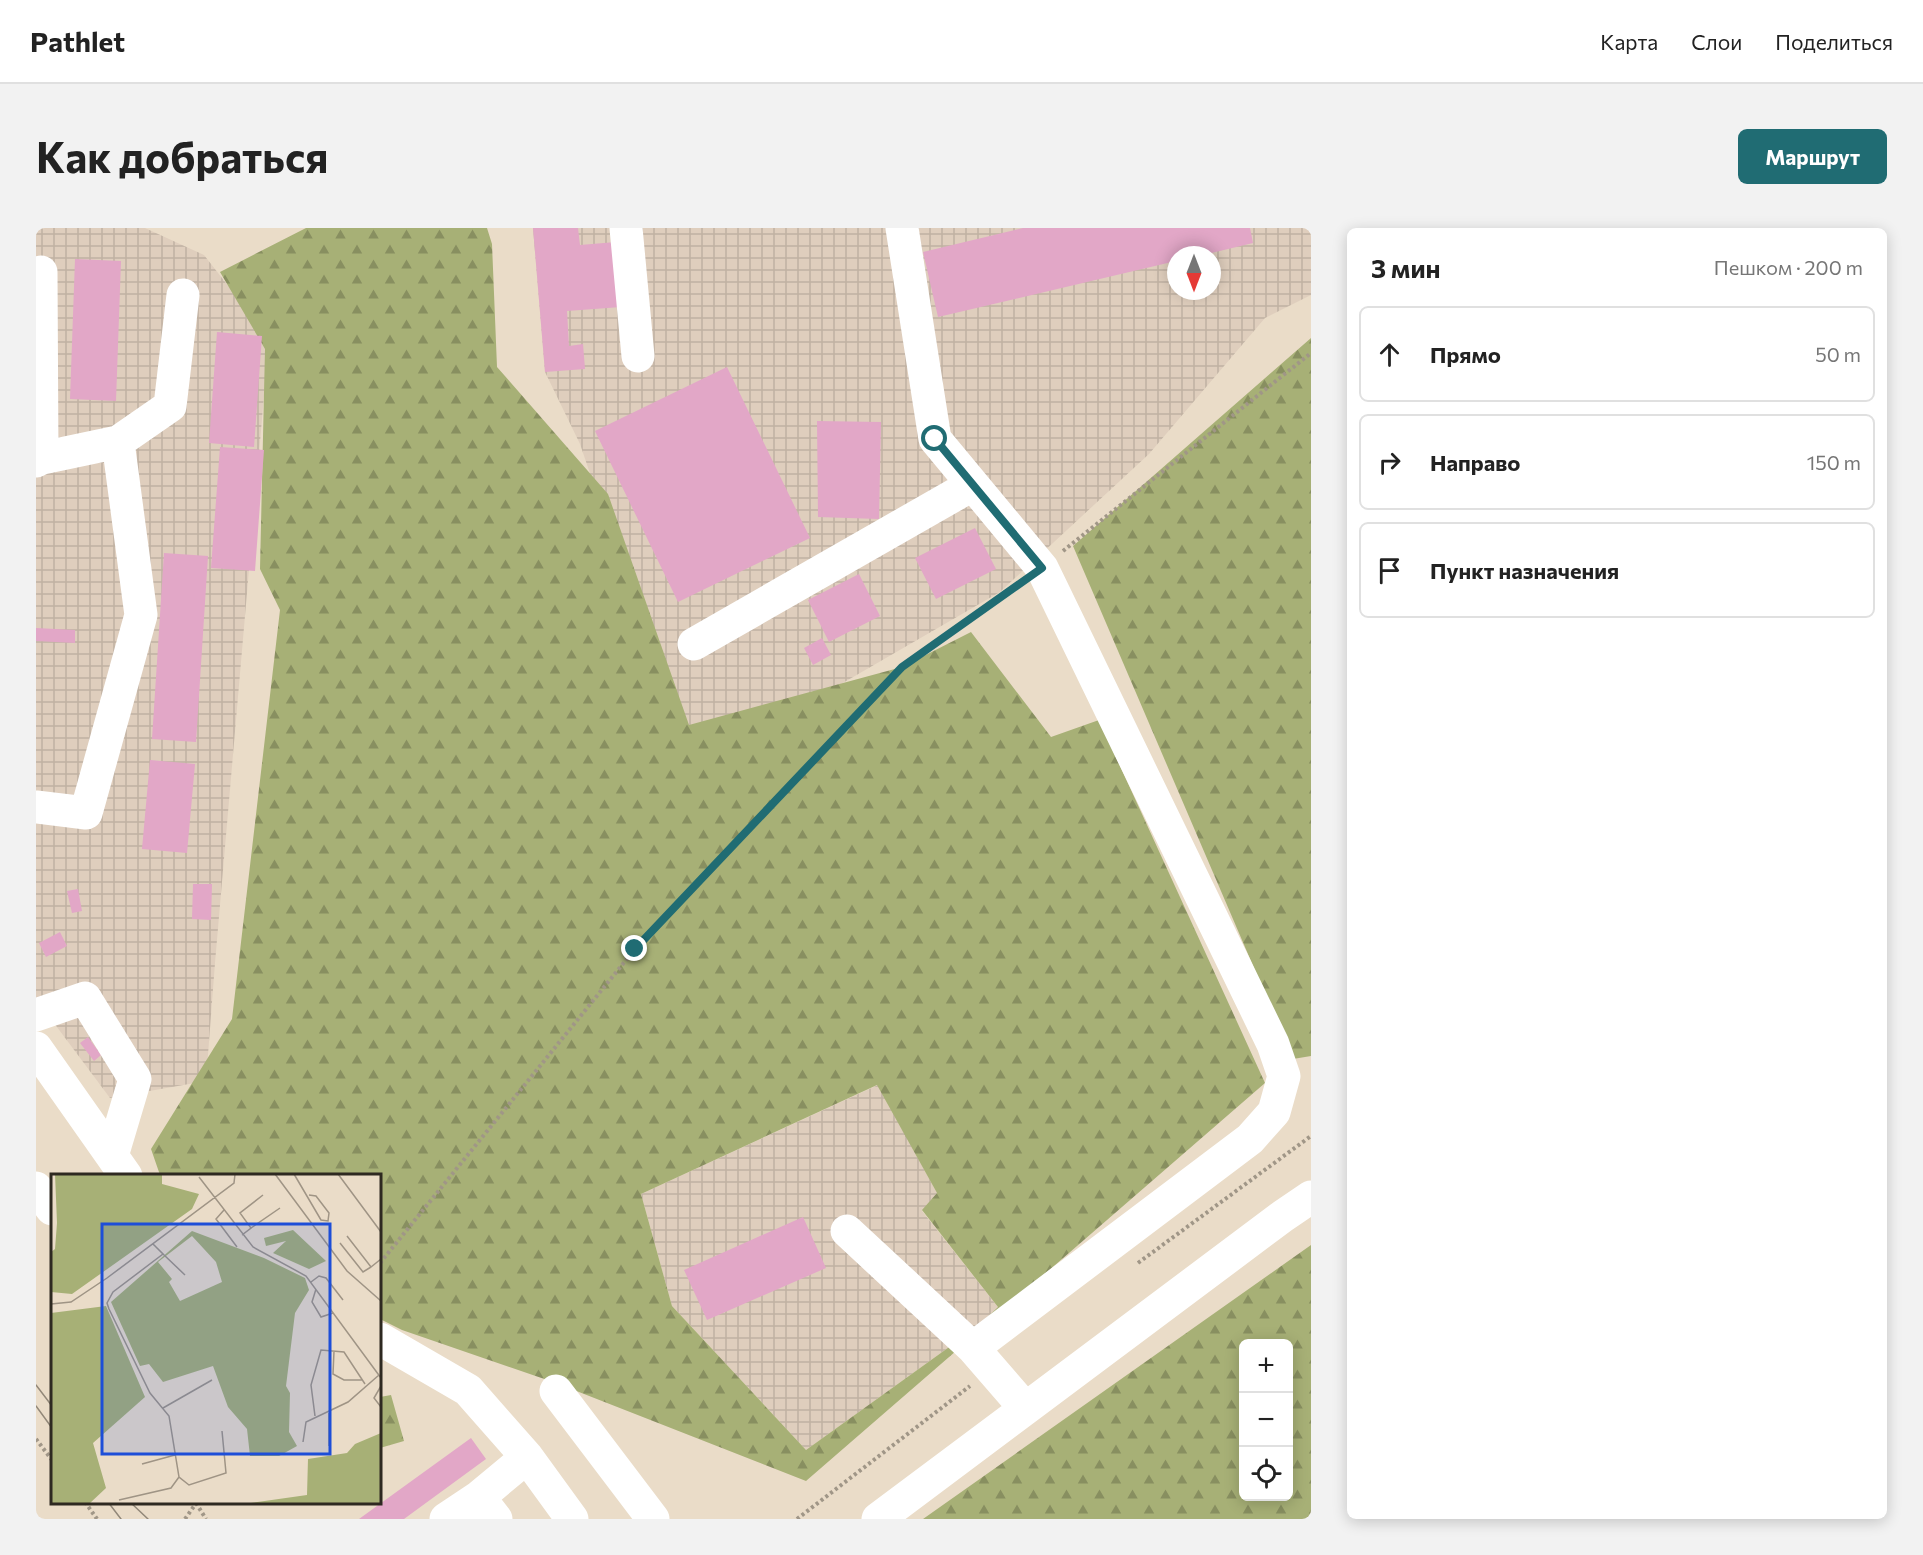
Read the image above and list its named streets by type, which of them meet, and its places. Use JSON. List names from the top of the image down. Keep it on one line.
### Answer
{"north":"bottom","page":{"header":"Pathlet","nav":["Карта","Слои","Поделиться"],"buttons":"Маршрут","title":"Как добраться","heading":["3 мин","Пешком · 200 m"],"list":[["Прямо","50 m"],["Направо","150 m"],"Пункт назначения"],"map_buttons":["+","−"]}}
